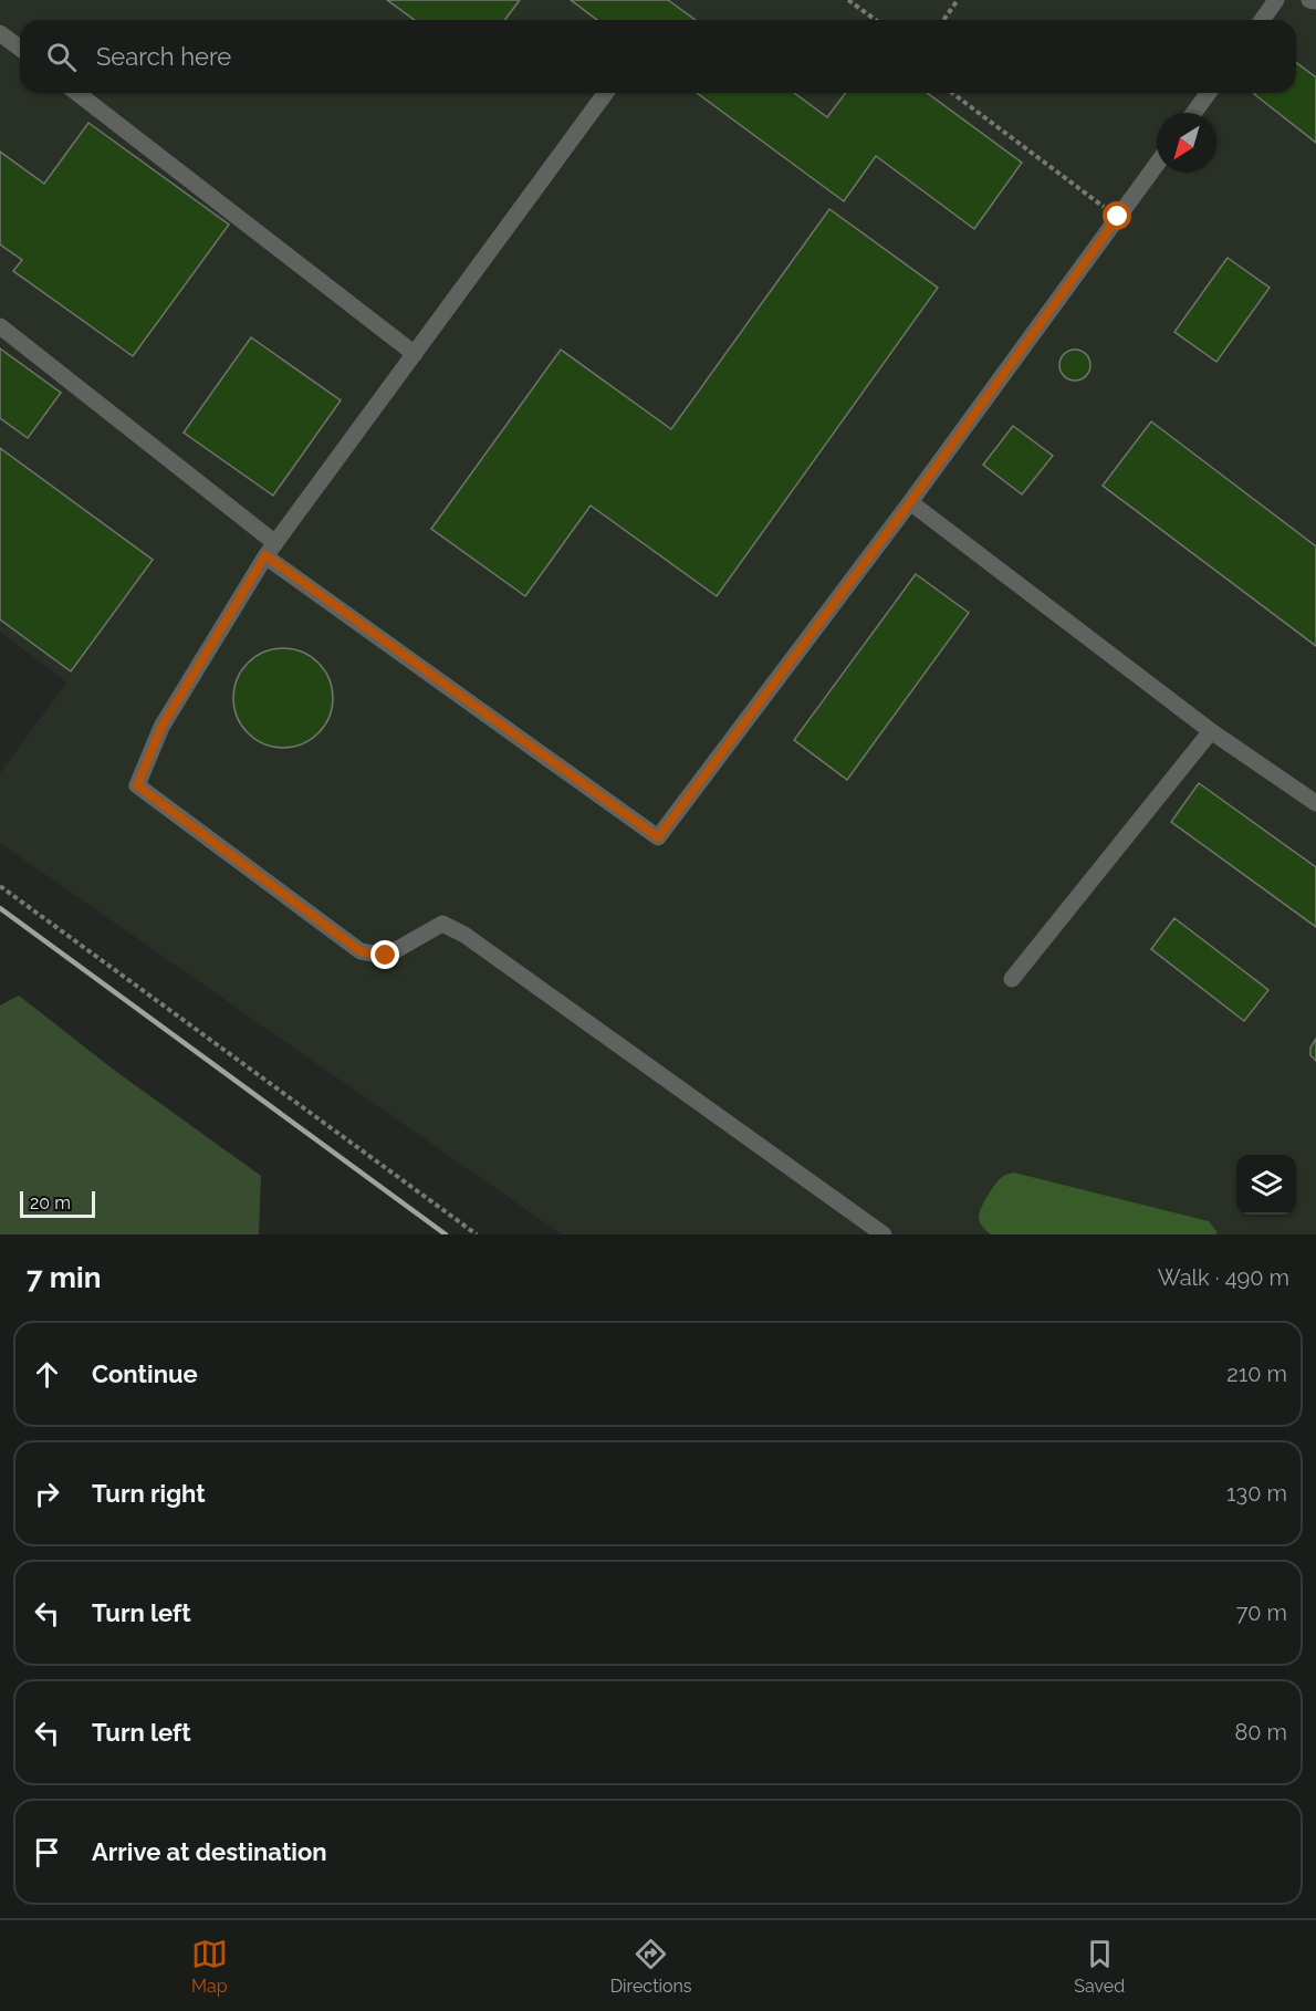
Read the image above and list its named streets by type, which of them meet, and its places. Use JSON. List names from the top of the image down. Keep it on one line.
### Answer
{"scale_bar":"20 m","north":"bottom left","page":{"search":"Search here","scale":"20 m","heading":["7 min","Walk · 490 m"],"list":[["Continue","210 m"],["Turn right","130 m"],["Turn left","70 m"],["Turn left","80 m"],"Arrive at destination"],"nav":["Map","Directions","Saved"]}}
